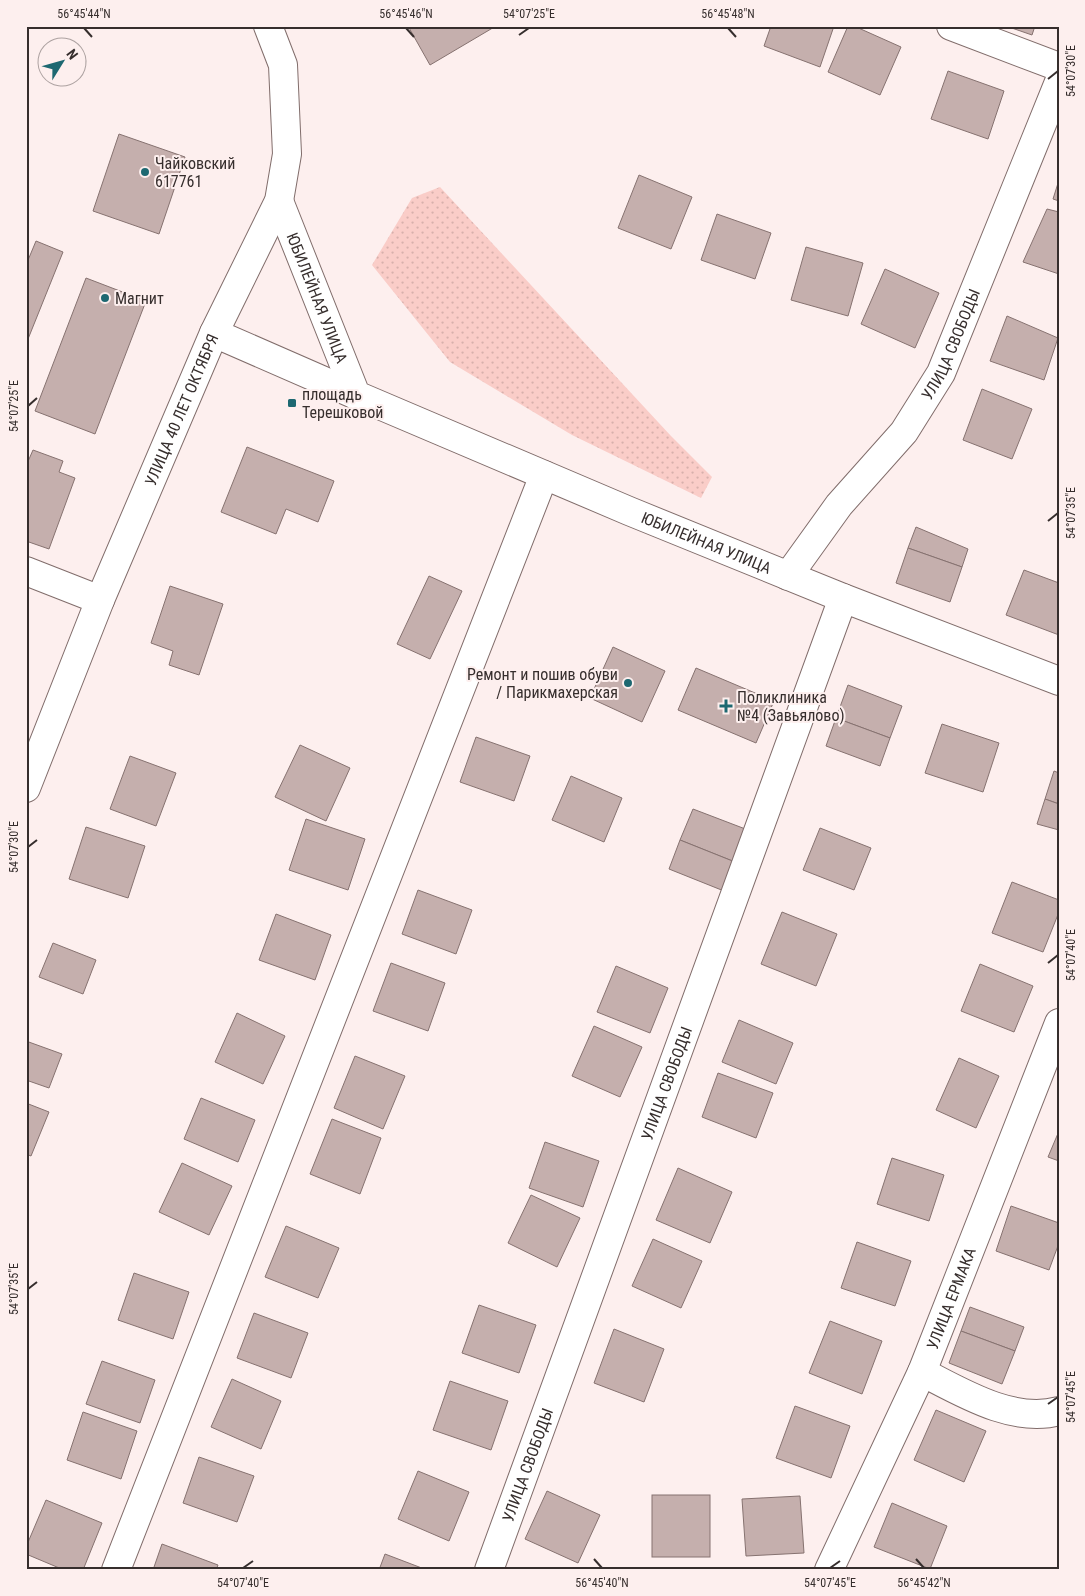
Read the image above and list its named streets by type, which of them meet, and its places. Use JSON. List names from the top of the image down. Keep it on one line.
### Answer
{"streets":{"street":["ЮБИЛЕЙНАЯ УЛИЦА","УЛИЦА СВОБОДЫ","УЛИЦА 40 ЛЕТ ОКТЯБРЯ","УЛИЦА ЕРМАКА"]},"crossings":[["ЮБИЛЕЙНАЯ УЛИЦА","УЛИЦА СВОБОДЫ"],["ЮБИЛЕЙНАЯ УЛИЦА","УЛИЦА 40 ЛЕТ ОКТЯБРЯ"]],"places":{"other":["Чайковский 617761","Магнит","Ремонт и пошив обуви / Парикмахерская"],"transit":["площадь Терешковой"],"health":["Поликлиника №4 (Завьялово)"]},"north":"top right","coordinates":["56°45'44\"N","56°45'46\"N","54°07'25\"E","56°45'48\"N","54°07'30\"E","54°07'35\"E","54°07'40\"E","54°07'45\"E","56°45'40\"N","56°45'42\"N"]}
